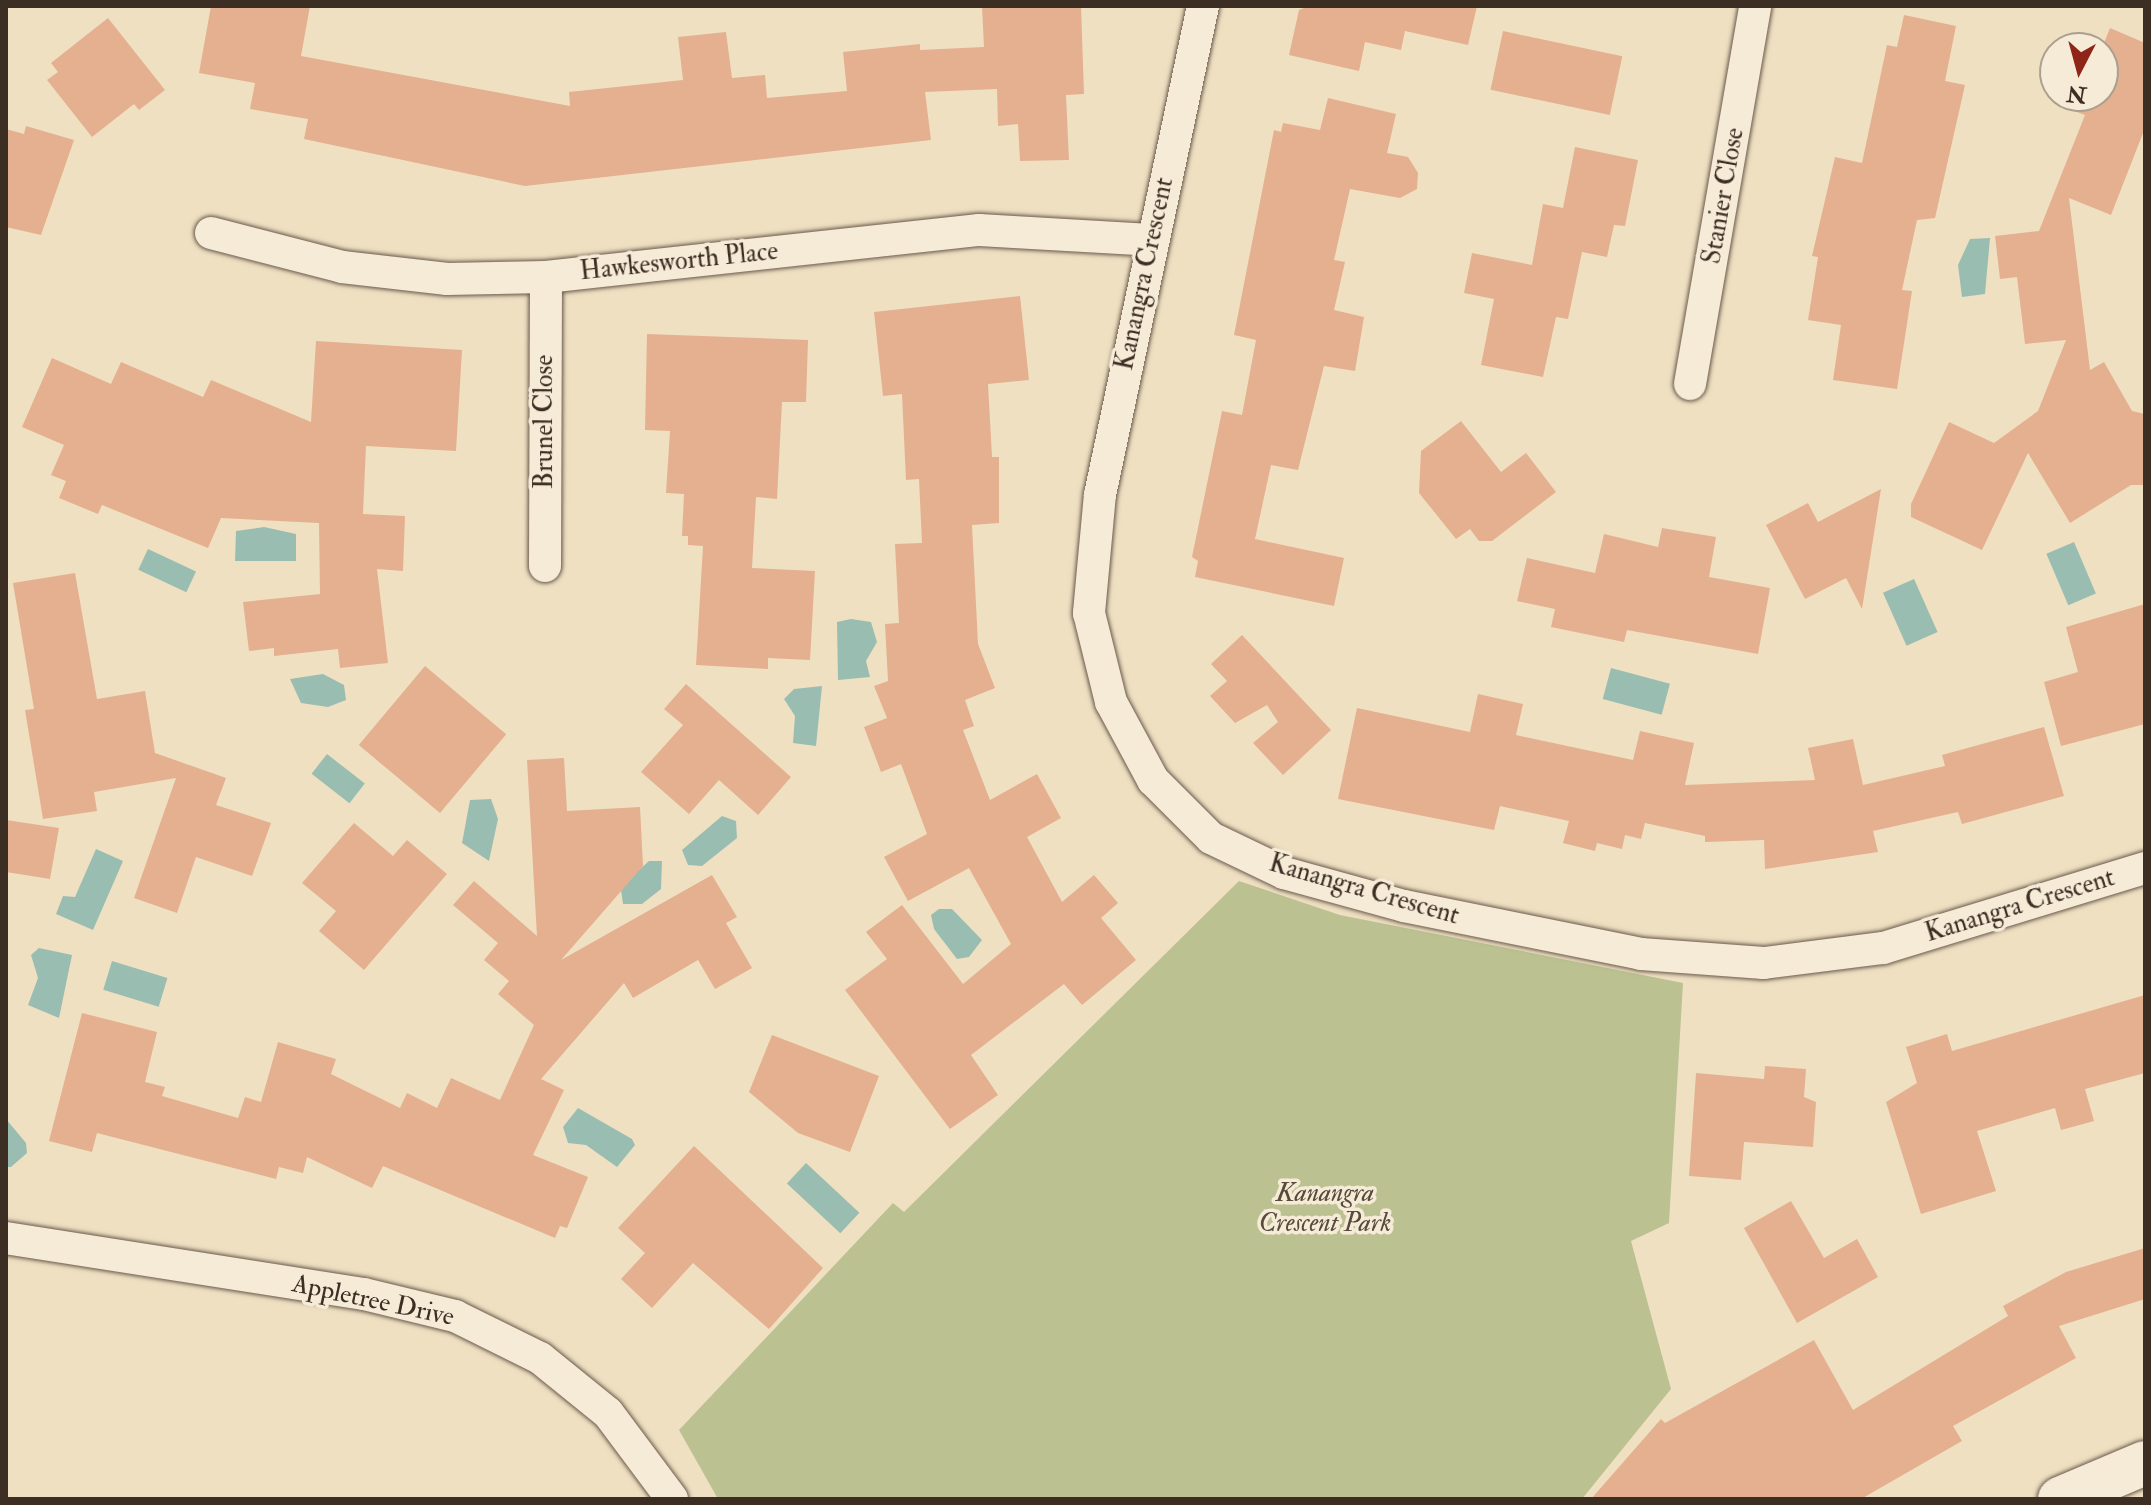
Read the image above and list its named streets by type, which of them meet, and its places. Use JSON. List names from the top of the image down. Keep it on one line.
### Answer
{"streets":{"street":["Stanier Close","Hawkesworth Place","Kanangra Crescent","Brunel Close","Appletree Drive"]},"crossings":[["Hawkesworth Place","Kanangra Crescent"],["Hawkesworth Place","Brunel Close"]],"parks":["Kanangra Crescent Park"],"north":"bottom"}
